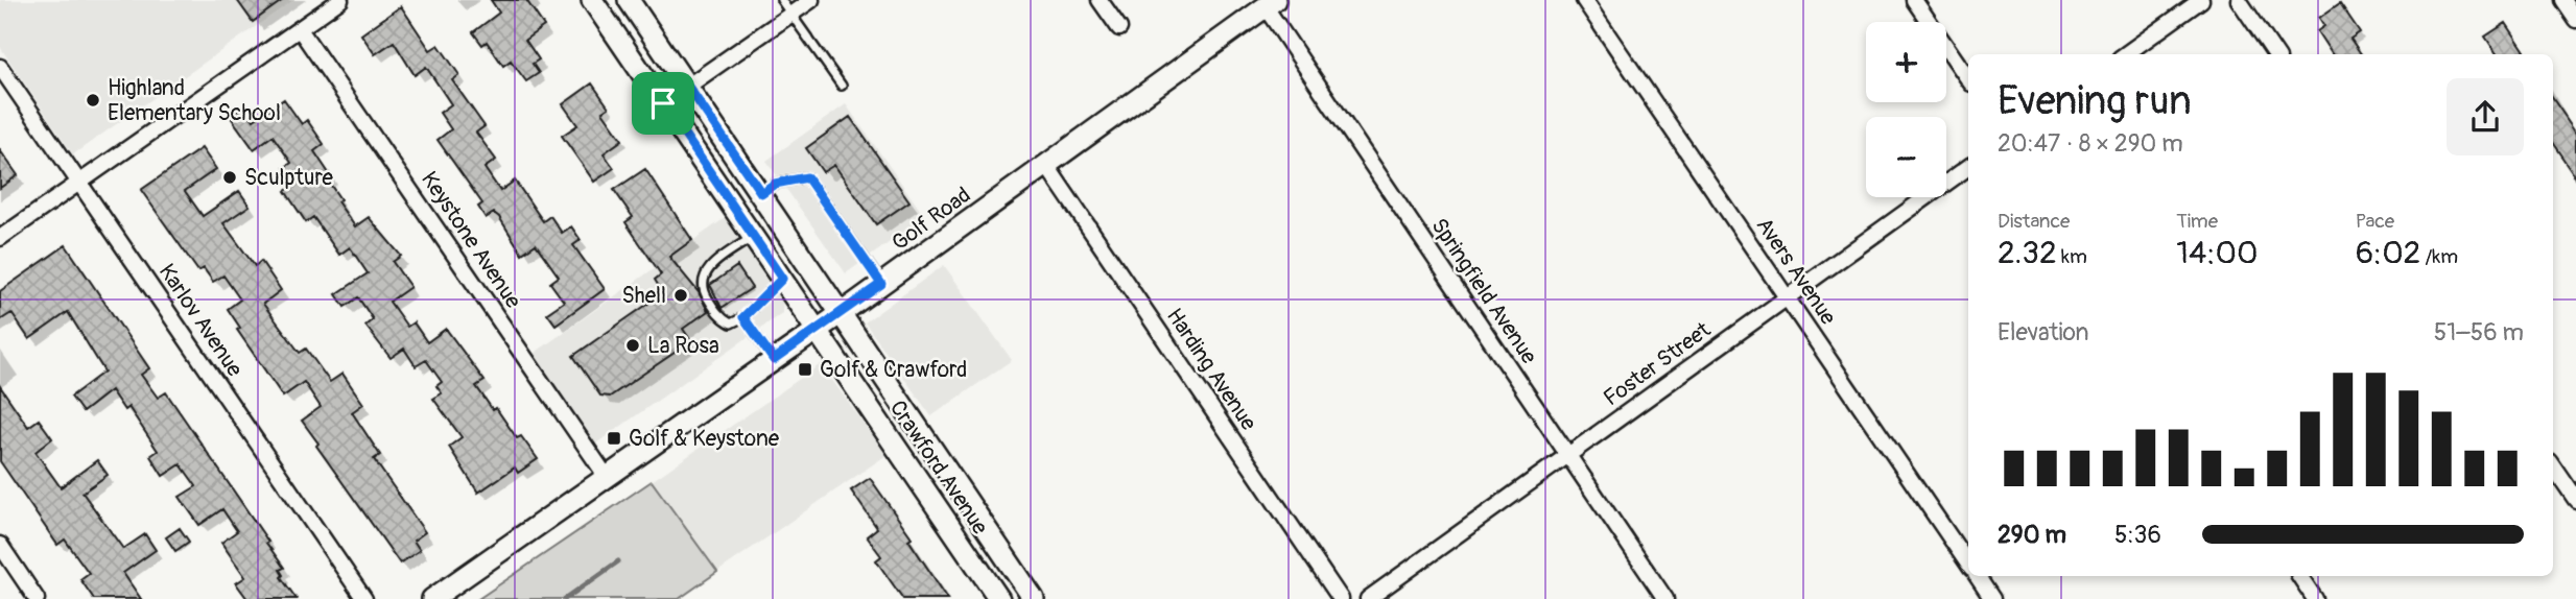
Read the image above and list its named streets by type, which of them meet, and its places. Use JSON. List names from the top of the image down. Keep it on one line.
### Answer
{"streets":{"main road":["Golf Road","Crawford Avenue"],"street":["Keystone Avenue","Avers Avenue","Springfield Avenue","Karlov Avenue","Foster Street","Harding Avenue"]},"crossings":[["Golf Road","Keystone Avenue"],["Golf Road","Springfield Avenue"],["Golf Road","Harding Avenue"],["Golf Road","Crawford Avenue"],["Avers Avenue","Foster Street"],["Springfield Avenue","Foster Street"]],"places":{"other":["Highland Elementary School","Sculpture","Shell","La Rosa"],"transit":["Golf & Crawford","Golf & Keystone"]},"page":{"map_buttons":["+","−"],"heading":["Evening run","20:47 · 8 × 290 m"],"stats":[["Distance","2.32 km"],["Time","14:00"],["Pace","6:02 /km"]],"chart":["Elevation","51–56 m"],"list":[{"name":"290 m","note":"5:36"}]}}
